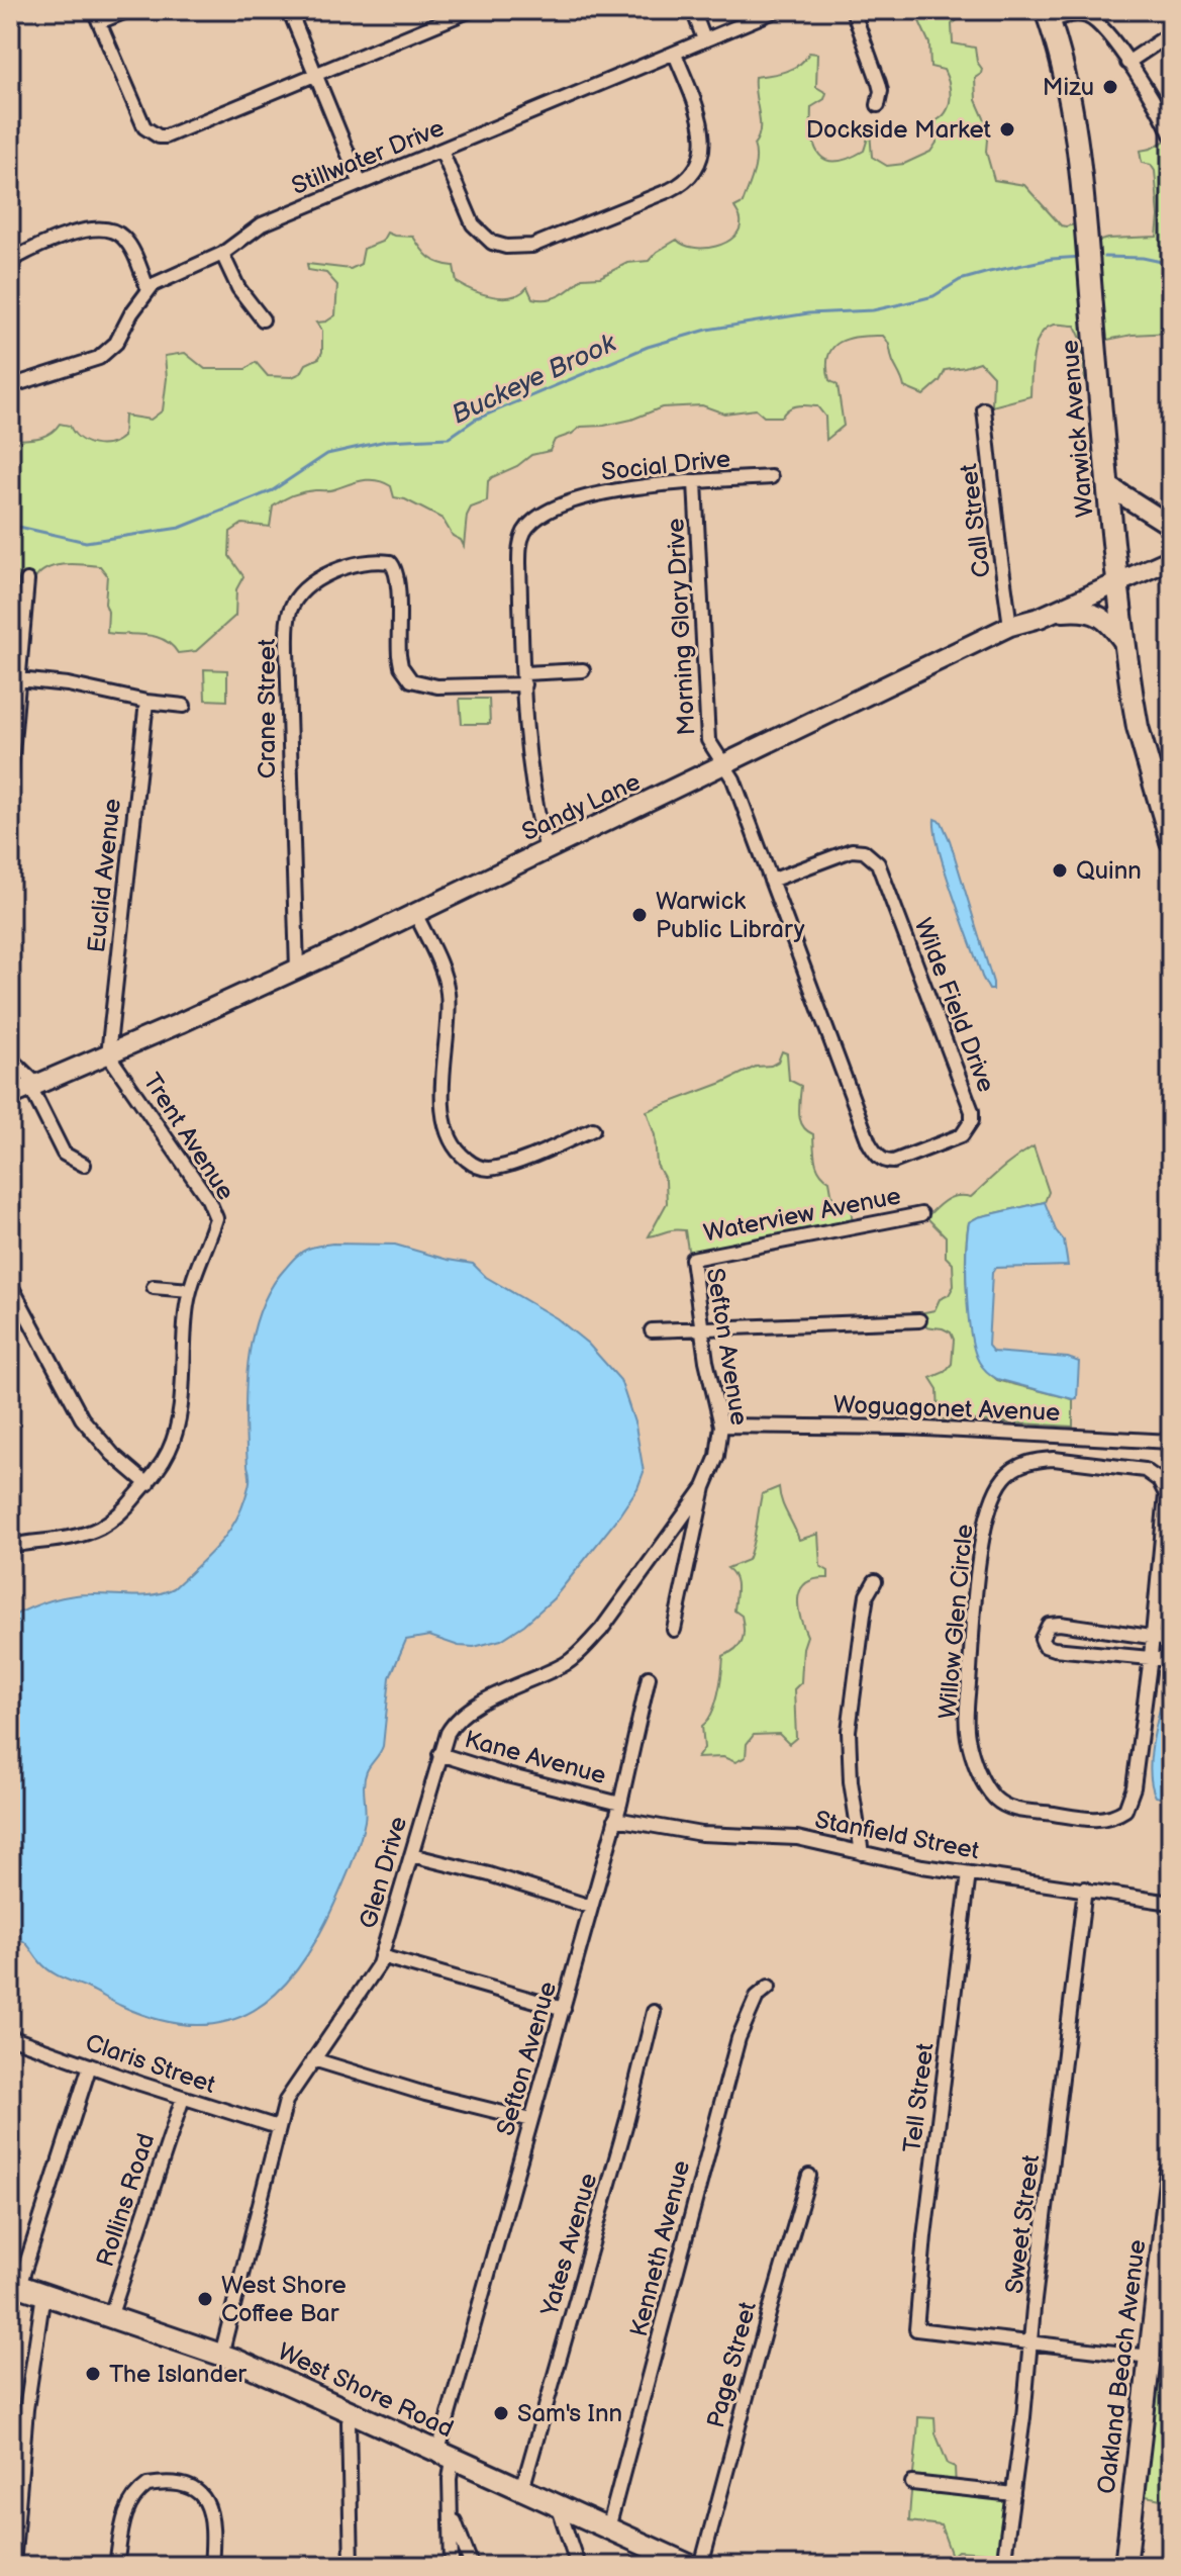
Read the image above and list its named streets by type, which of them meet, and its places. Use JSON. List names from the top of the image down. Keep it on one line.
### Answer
{"streets":{"main road":["Warwick Avenue","Sandy Lane","Oakland Beach Avenue","West Shore Road"],"street":["Stillwater Drive","Social Drive","Call Street","Morning Glory Drive","Crane Street","Euclid Avenue","Wilde Field Drive","Trent Avenue","Waterview Avenue","Sefton Avenue","Woguagonet Avenue","Willow Glen Circle","Kane Avenue","Stanfield Street","Glen Drive","Claris Street","Tell Street","Rollins Road","Sweet Street","Yates Avenue","Kenneth Avenue","Page Street"]},"crossings":[["Warwick Avenue","Sandy Lane"],["Social Drive","Morning Glory Drive"],["Social Drive","Crane Street"],["Social Drive","Sandy Lane"],["Call Street","Sandy Lane"],["Morning Glory Drive","Sandy Lane"],["Morning Glory Drive","Wilde Field Drive"],["Crane Street","Sandy Lane"],["Sandy Lane","Euclid Avenue"],["Sandy Lane","Wilde Field Drive"],["Sandy Lane","Trent Avenue"],["Euclid Avenue","Trent Avenue"],["Waterview Avenue","Sefton Avenue"],["Sefton Avenue","Woguagonet Avenue"],["Sefton Avenue","Kane Avenue"],["Sefton Avenue","Stanfield Street"],["Sefton Avenue","Glen Drive"],["Sefton Avenue","West Shore Road"],["Kane Avenue","Glen Drive"],["Stanfield Street","Tell Street"],["Stanfield Street","Sweet Street"],["Glen Drive","Claris Street"],["Glen Drive","West Shore Road"],["Claris Street","Rollins Road"],["Tell Street","Sweet Street"],["Rollins Road","West Shore Road"],["Yates Avenue","West Shore Road"],["Kenneth Avenue","West Shore Road"]],"water":["Buckeye Brook"],"places":["Mizu","Dockside Market","Quinn","Warwick Public Library","West Shore Coffee Bar","The Islander","Sam's Inn"]}
